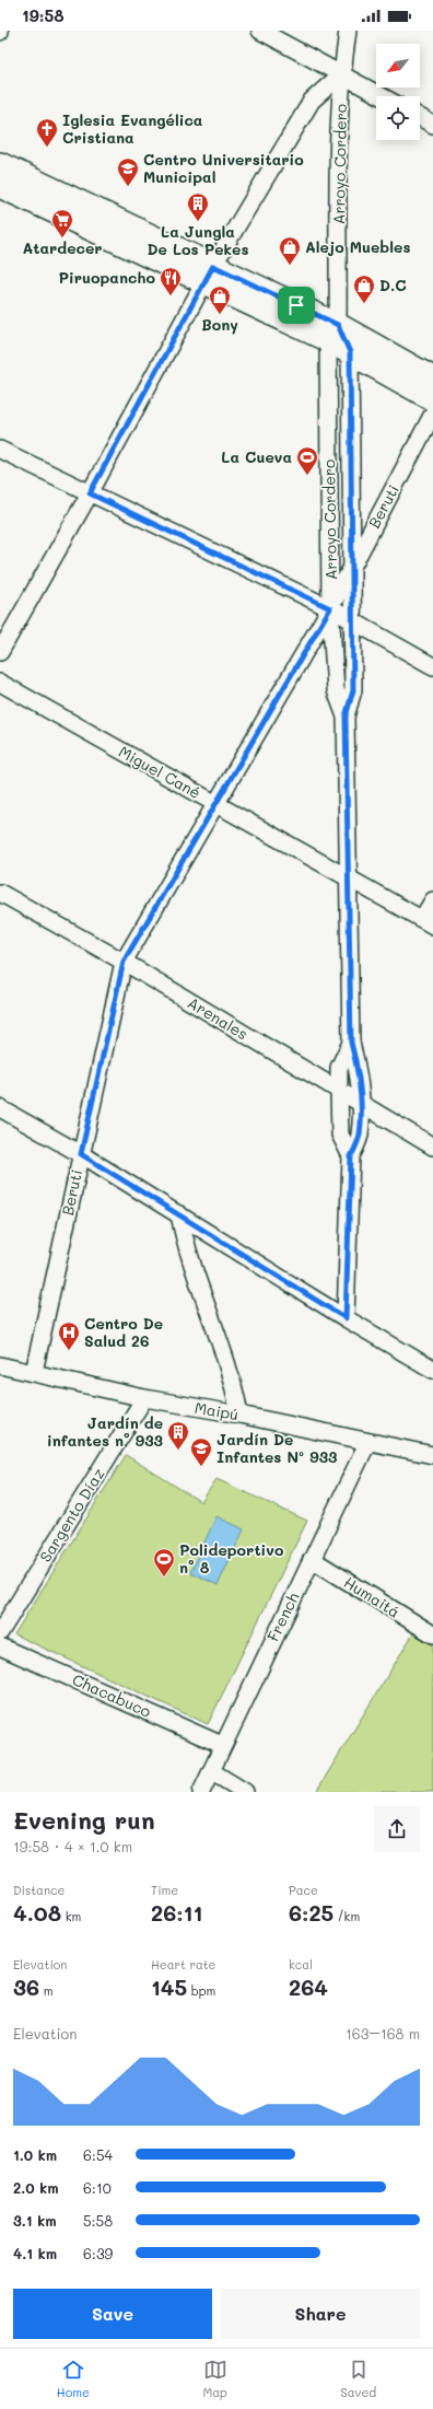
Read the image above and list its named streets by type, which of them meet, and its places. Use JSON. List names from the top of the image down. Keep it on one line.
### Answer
{"streets":{"street":["Arroyo Cordero","Beruti","Miguel Cané","Arenales","Maipú","Sargento Díaz","Humaitá","French","Chacabuco"]},"crossings":[["Arroyo Cordero","Beruti"],["Arroyo Cordero","Miguel Cané"],["Arroyo Cordero","Arenales"],["Beruti","Miguel Cané"],["Beruti","Arenales"],["Beruti","Maipú"],["Maipú","Sargento Díaz"],["Maipú","French"],["Humaitá","French"],["French","Chacabuco"]],"places":{"church":["Iglesia Evangélica Cristiana"],"school or university":["Centro Universitario Municipal","Jardín De Infantes Nº 933"],"building":["La Jungla De Los Pekes","Jardín de infantes n° 933"],"supermarket":["Atardecer"],"shop":["Alejo Muebles","D.C","Bony"],"restaurant":["Piruopancho"],"sports":["La Cueva","Polideportivo n° 8"],"hospital":["Centro De Salud 26"]},"north":"bottom left","page":{"status":"19:58","heading":["Evening run","19:58 · 4 × 1.0 km"],"stats":[["Distance","4.08 km"],["Time","26:11"],["Pace","6:25 /km"],["Elevation","36 m"],["Heart rate","145 bpm"],["kcal","264"]],"chart":["Elevation","163–168 m"],"list":[{"name":"1.0 km","note":"6:54"},{"name":"2.0 km","note":"6:10"},{"name":"3.1 km","note":"5:58"},{"name":"4.1 km","note":"6:39"}],"buttons":["Save","Share"],"tabs":["Home","Map","Saved"]}}
